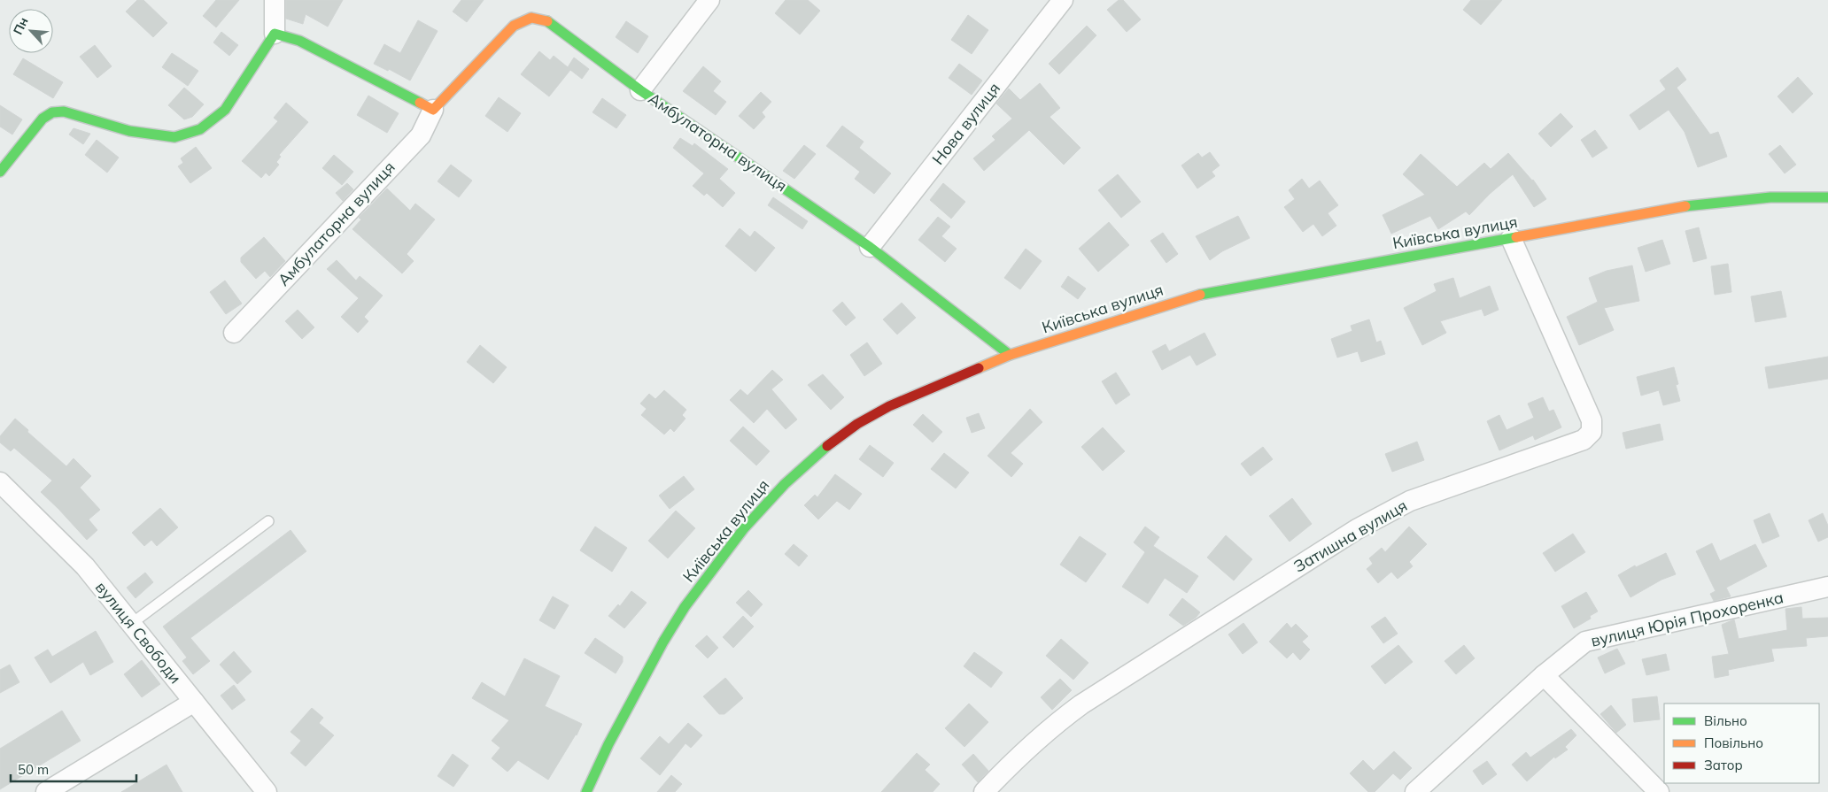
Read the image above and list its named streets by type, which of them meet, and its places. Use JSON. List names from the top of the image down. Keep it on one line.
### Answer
{"streets":{"street":["Нова вулиця","Амбулаторна вулиця","Київська вулиця","Затишна вулиця","вулиця Юрія Прохоренка","вулиця Свободи"]},"crossings":[["Нова вулиця","Амбулаторна вулиця"],["Амбулаторна вулиця","Київська вулиця"],["Київська вулиця","Затишна вулиця"]],"legend":["Вільно","Повільно","Затор"],"scale_bar":"50 m","north":"top left"}
